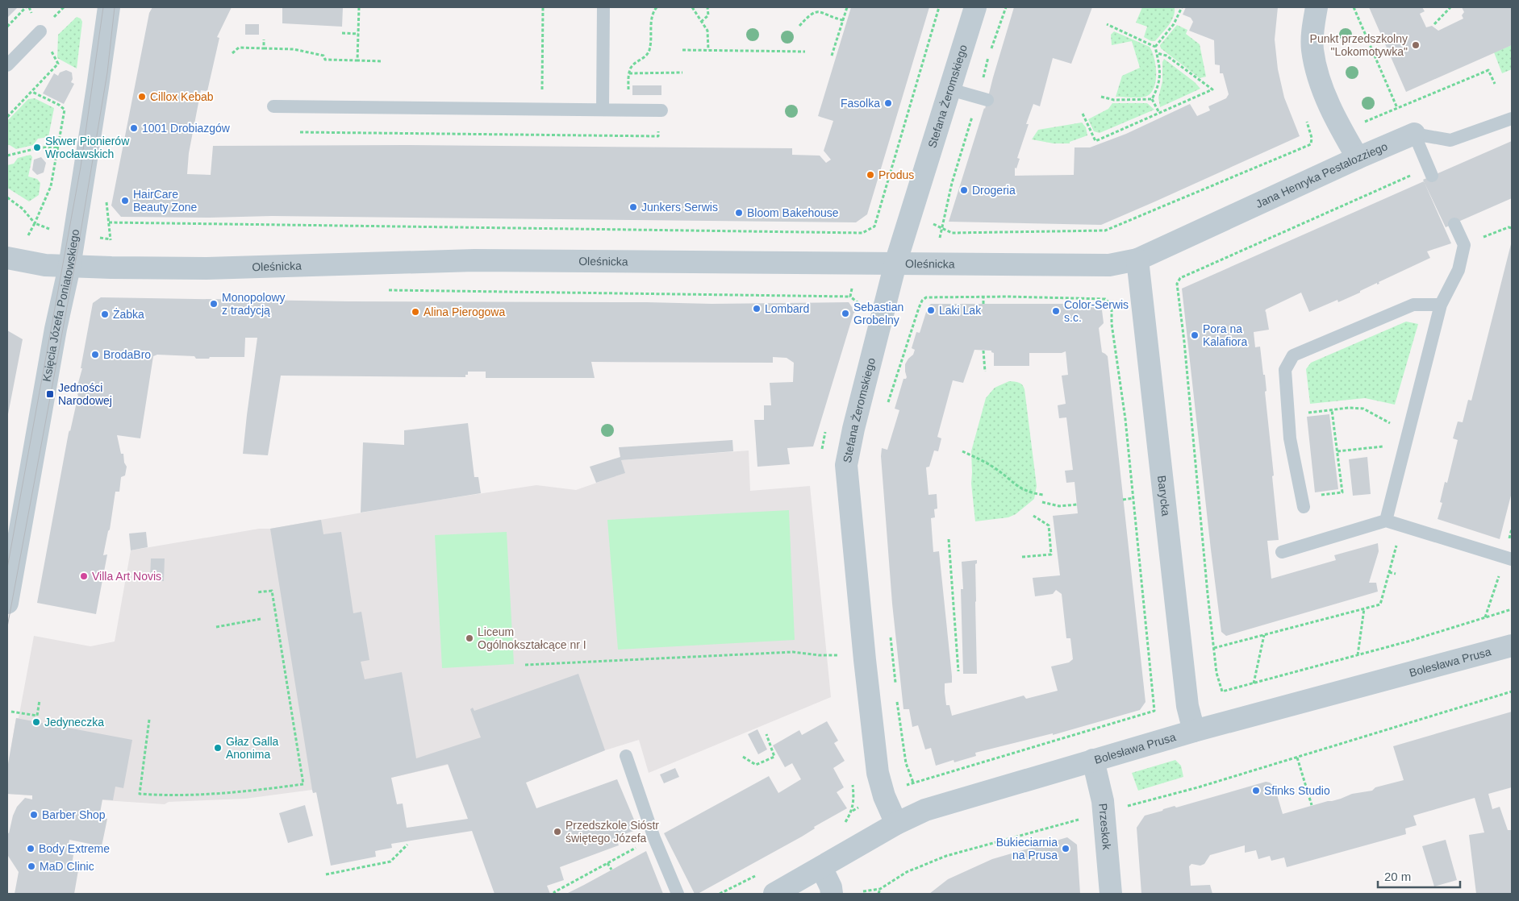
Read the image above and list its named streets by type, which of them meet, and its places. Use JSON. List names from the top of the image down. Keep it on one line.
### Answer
{"streets":{"street":["Stefana Żeromskiego","Jana Henryka Pestalozziego","Oleśnicka","Księcia Józefa Poniatowskiego","Barycka","Bolesława Prusa","Przeskok"]},"crossings":[["Stefana Żeromskiego","Oleśnicka"],["Stefana Żeromskiego","Bolesława Prusa"],["Jana Henryka Pestalozziego","Oleśnicka"],["Jana Henryka Pestalozziego","Barycka"],["Oleśnicka","Księcia Józefa Poniatowskiego"],["Oleśnicka","Barycka"],["Barycka","Bolesława Prusa"],["Bolesława Prusa","Przeskok"]],"places":{"other":["Punkt przedszkolny \"Lokomotywka\"","Cillox Kebab","Fasolka","1001 Drobiazgów","Skwer Pionierów Wrocławskich","Produs","Drogeria","HairCare Beauty Zone","Junkers Serwis","Bloom Bakehouse","Monopolowy z tradycją","Lombard","Laki Lak","Color-Serwis s.c.","Alina Pierogowa","Sebastian Grobelny","Żabka","Pora na Kalafiora","BrodaBro","Villa Art Novis","Liceum Ogólnokształcące nr I","Jedyneczka","Głaz Galla Anonima","Sfinks Studio","Barber Shop","Przedszkole Sióstr świętego Józefa","Body Extreme","Bukieciarnia na Prusa","MaD Clinic"],"transit":["Jedności Narodowej"]},"scale_bar":"20 m"}
